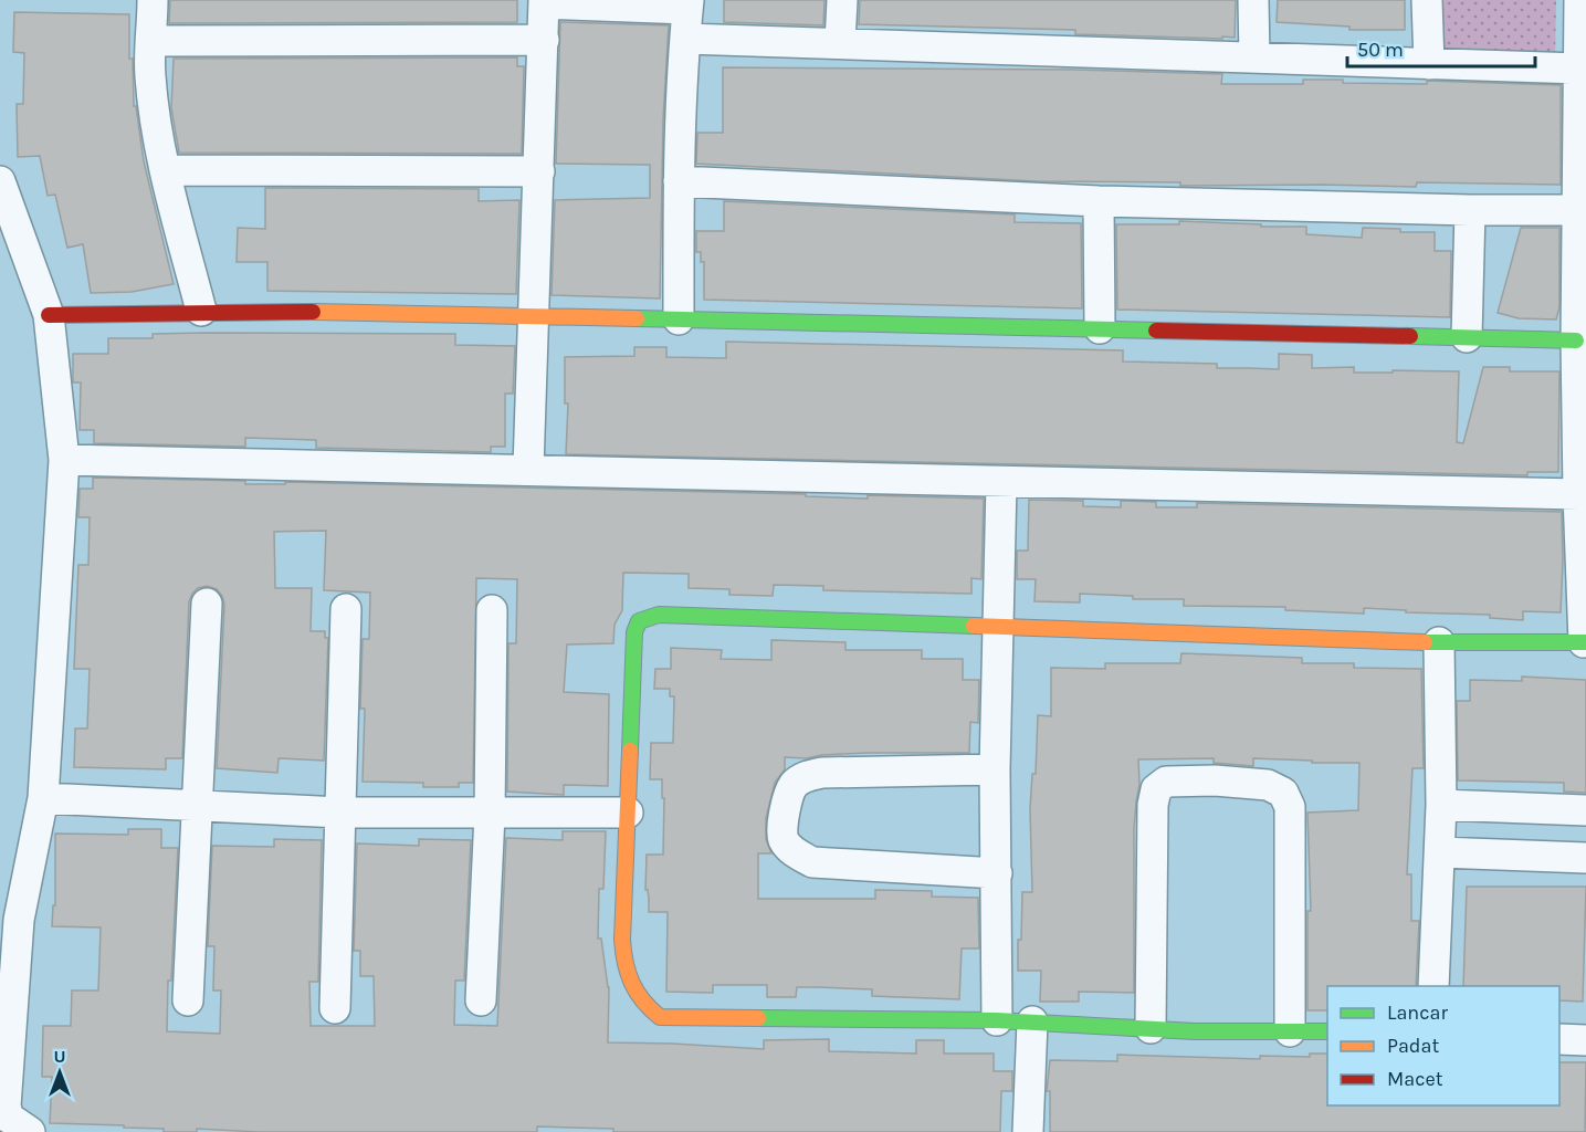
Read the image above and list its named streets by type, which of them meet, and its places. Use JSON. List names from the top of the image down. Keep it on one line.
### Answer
{"legend":["Lancar","Padat","Macet"],"scale_bar":"50 m","north":"top"}
